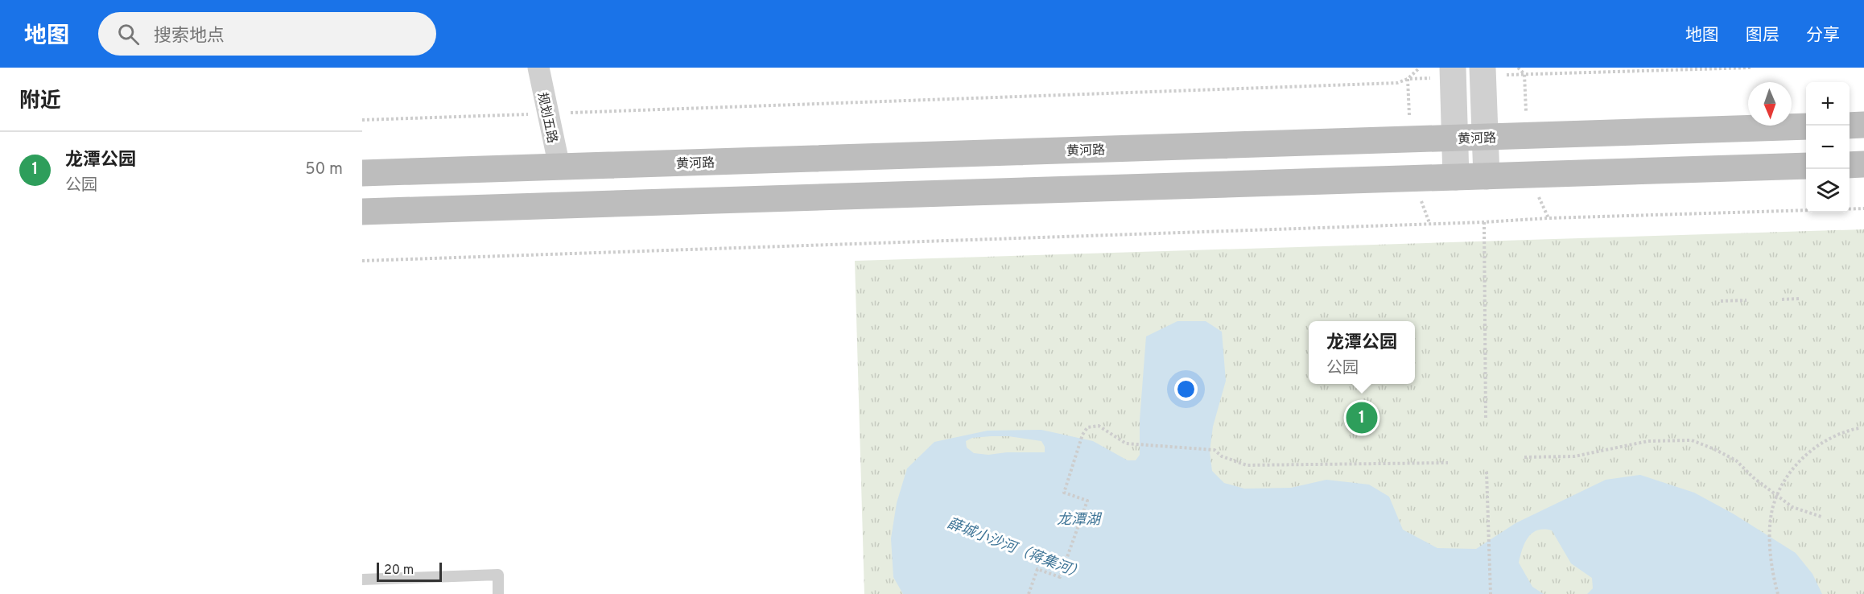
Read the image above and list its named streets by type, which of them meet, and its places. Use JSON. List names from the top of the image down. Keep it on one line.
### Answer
{"streets":{"main road":["黄河路"],"street":["规划五路"]},"crossings":[["规划五路","黄河路"]],"water":["龙潭湖","薛城小沙河（蒋集河）"],"scale_bar":"20 m","north":"bottom","page":{"header":"地图","search":"搜索地点","nav":["地图","图层","分享"],"heading":"附近","map_buttons":["+","−"],"list":[{"mark":"1","name":"龙潭公园","note":"公园","value":"50 m"}],"popup":["龙潭公园","公园"],"pins":"1","scale":"20 m"}}
